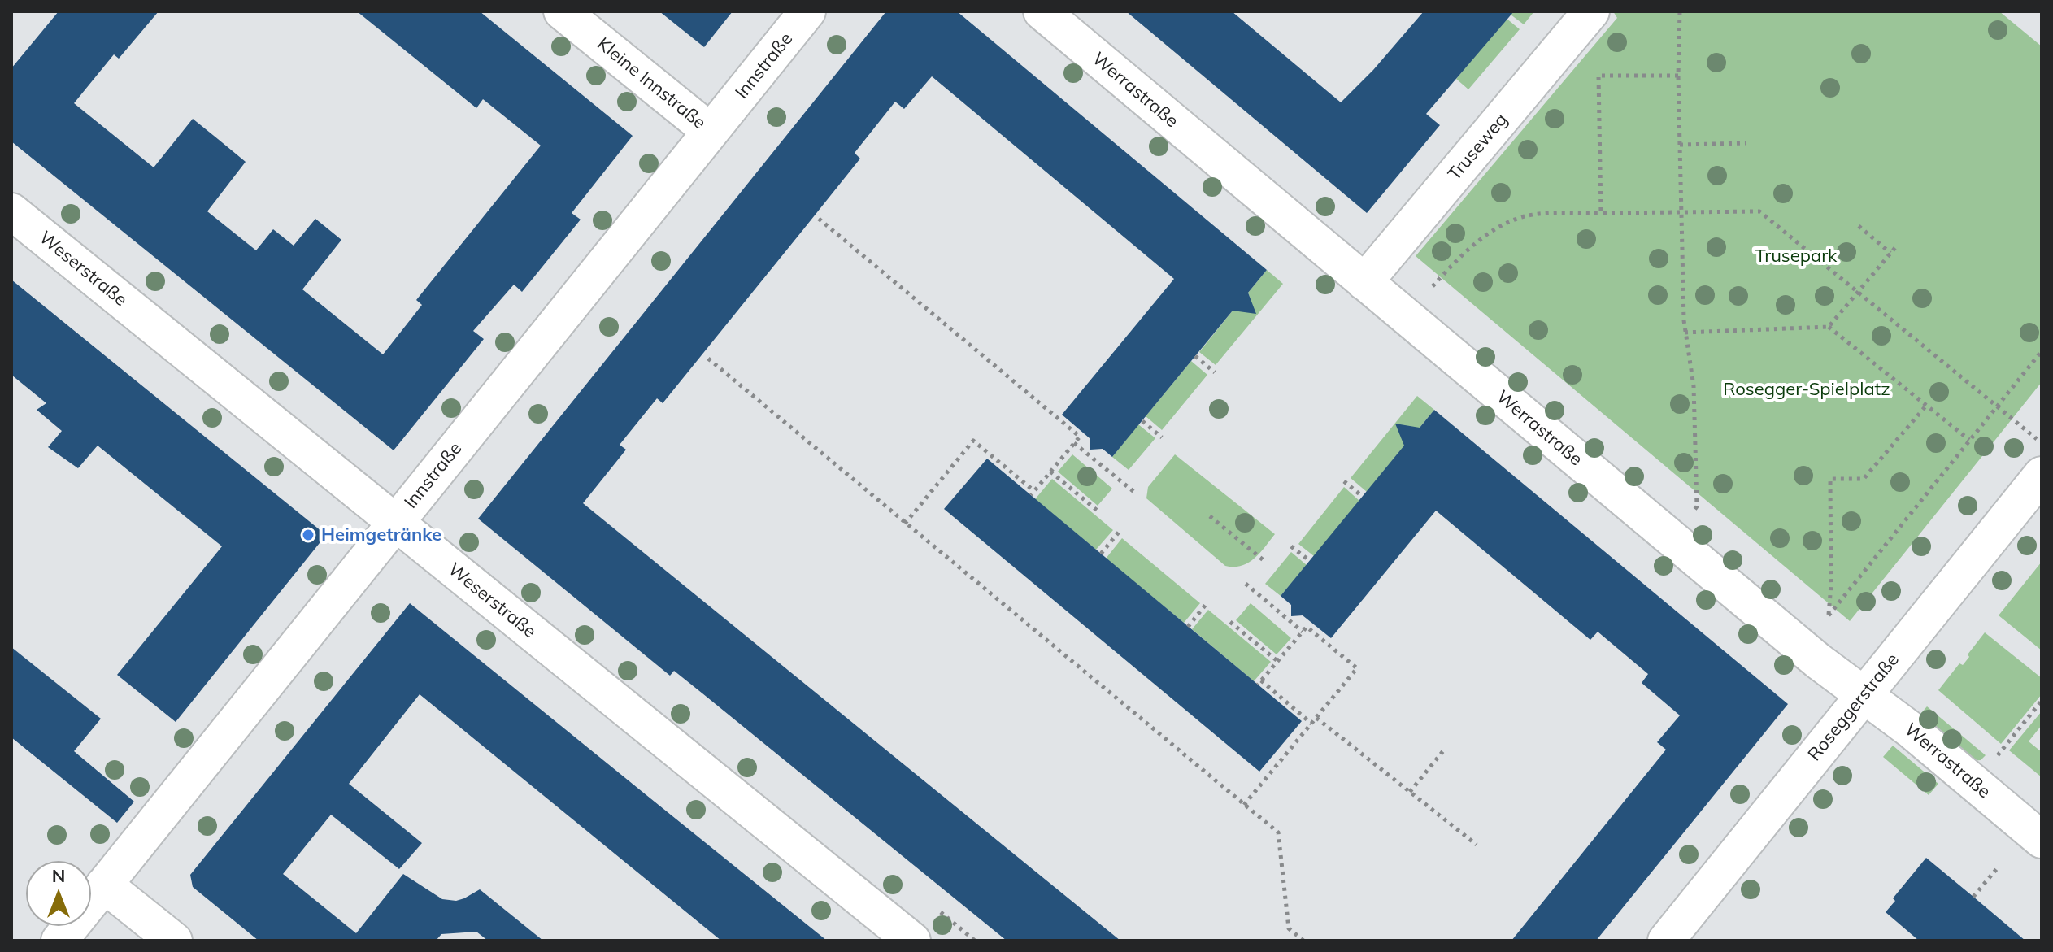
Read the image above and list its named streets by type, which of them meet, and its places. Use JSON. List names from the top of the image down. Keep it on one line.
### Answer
{"streets":{"street":["Innstraße","Kleine Innstraße","Werrastraße","Truseweg","Weserstraße","Roseggerstraße"]},"crossings":[["Innstraße","Kleine Innstraße"],["Innstraße","Weserstraße"],["Werrastraße","Truseweg"],["Werrastraße","Roseggerstraße"]],"parks":["Trusepark","Rosegger-Spielplatz"],"places":["Heimgetränke"],"north":"top"}
